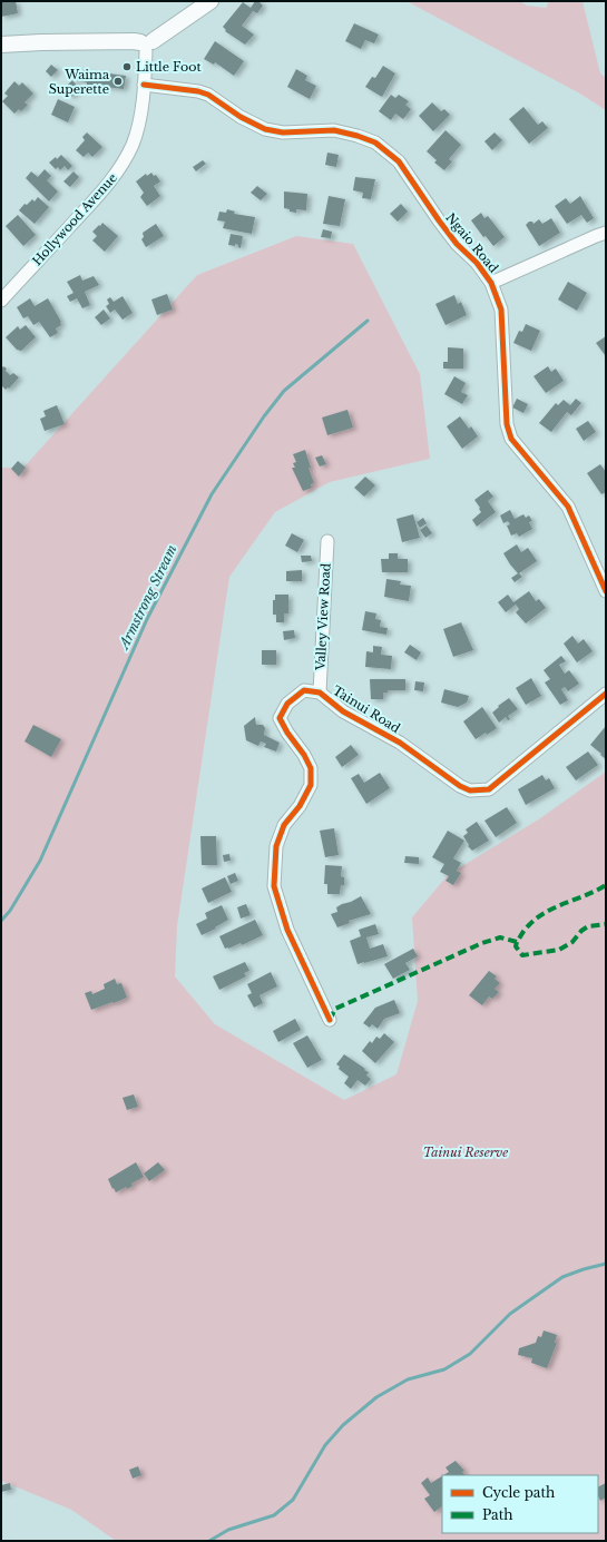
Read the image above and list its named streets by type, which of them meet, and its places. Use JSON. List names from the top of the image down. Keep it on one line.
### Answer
{"streets":{"street":["Hollywood Avenue","Ngaio Road","Valley View Road","Tainui Road"]},"crossings":[["Hollywood Avenue","Ngaio Road"],["Valley View Road","Tainui Road"]],"water":["Armstrong Stream"],"parks":["Tainui Reserve"],"places":["Little Foot","Waima Superette"],"legend":["Cycle path","Path"]}
